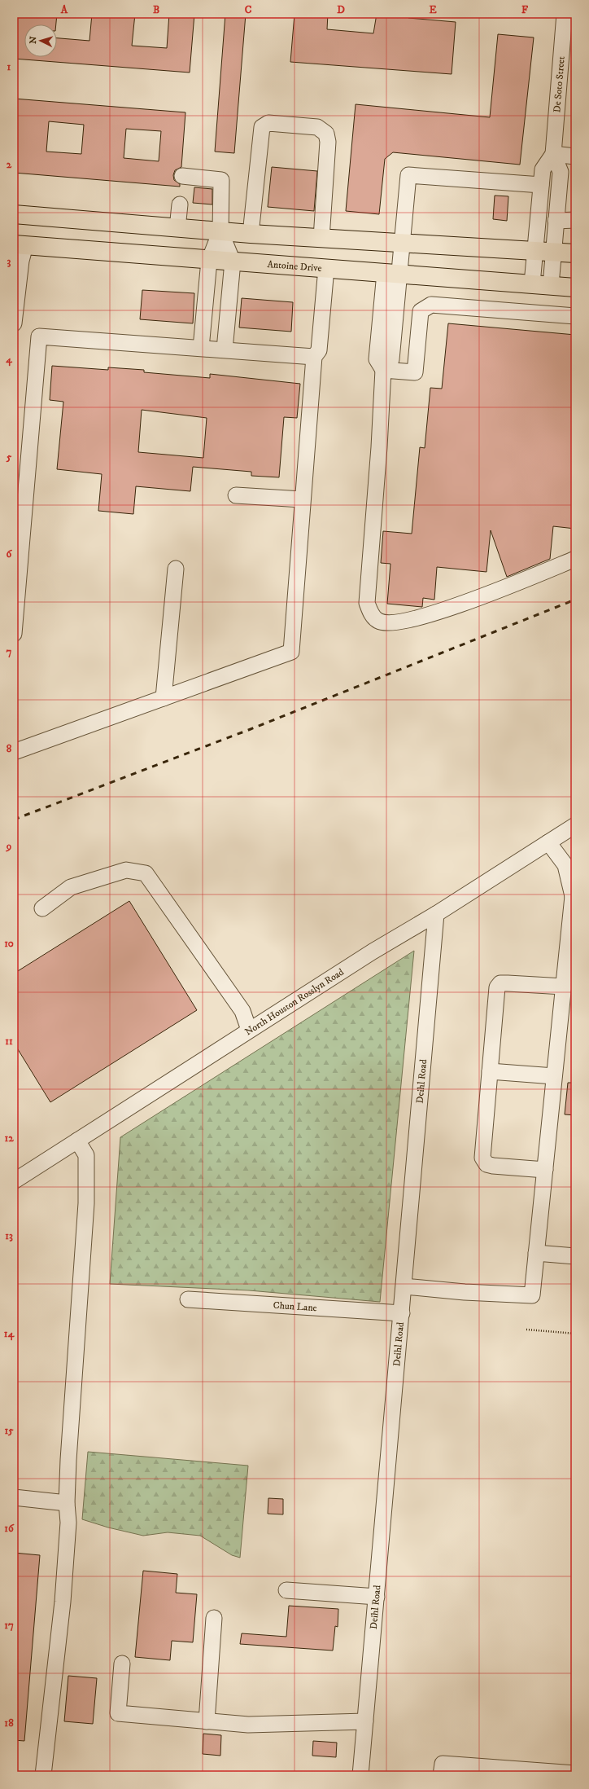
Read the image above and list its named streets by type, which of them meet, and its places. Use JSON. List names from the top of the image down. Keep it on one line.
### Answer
{"streets":{"main road":["Antoine Drive"],"street":["De Soto Street","North Houston Rosslyn Road","Deihl Road","Chun Lane"]},"crossings":[["De Soto Street","Antoine Drive"],["North Houston Rosslyn Road","Deihl Road"],["Deihl Road","Chun Lane"]],"north":"left","grid":{"columns":["A","B","C","D","E","F"],"rows":["1","2","3","4","5","6","7","8","9","10","11","12","13","14","15","16","17","18"]}}
